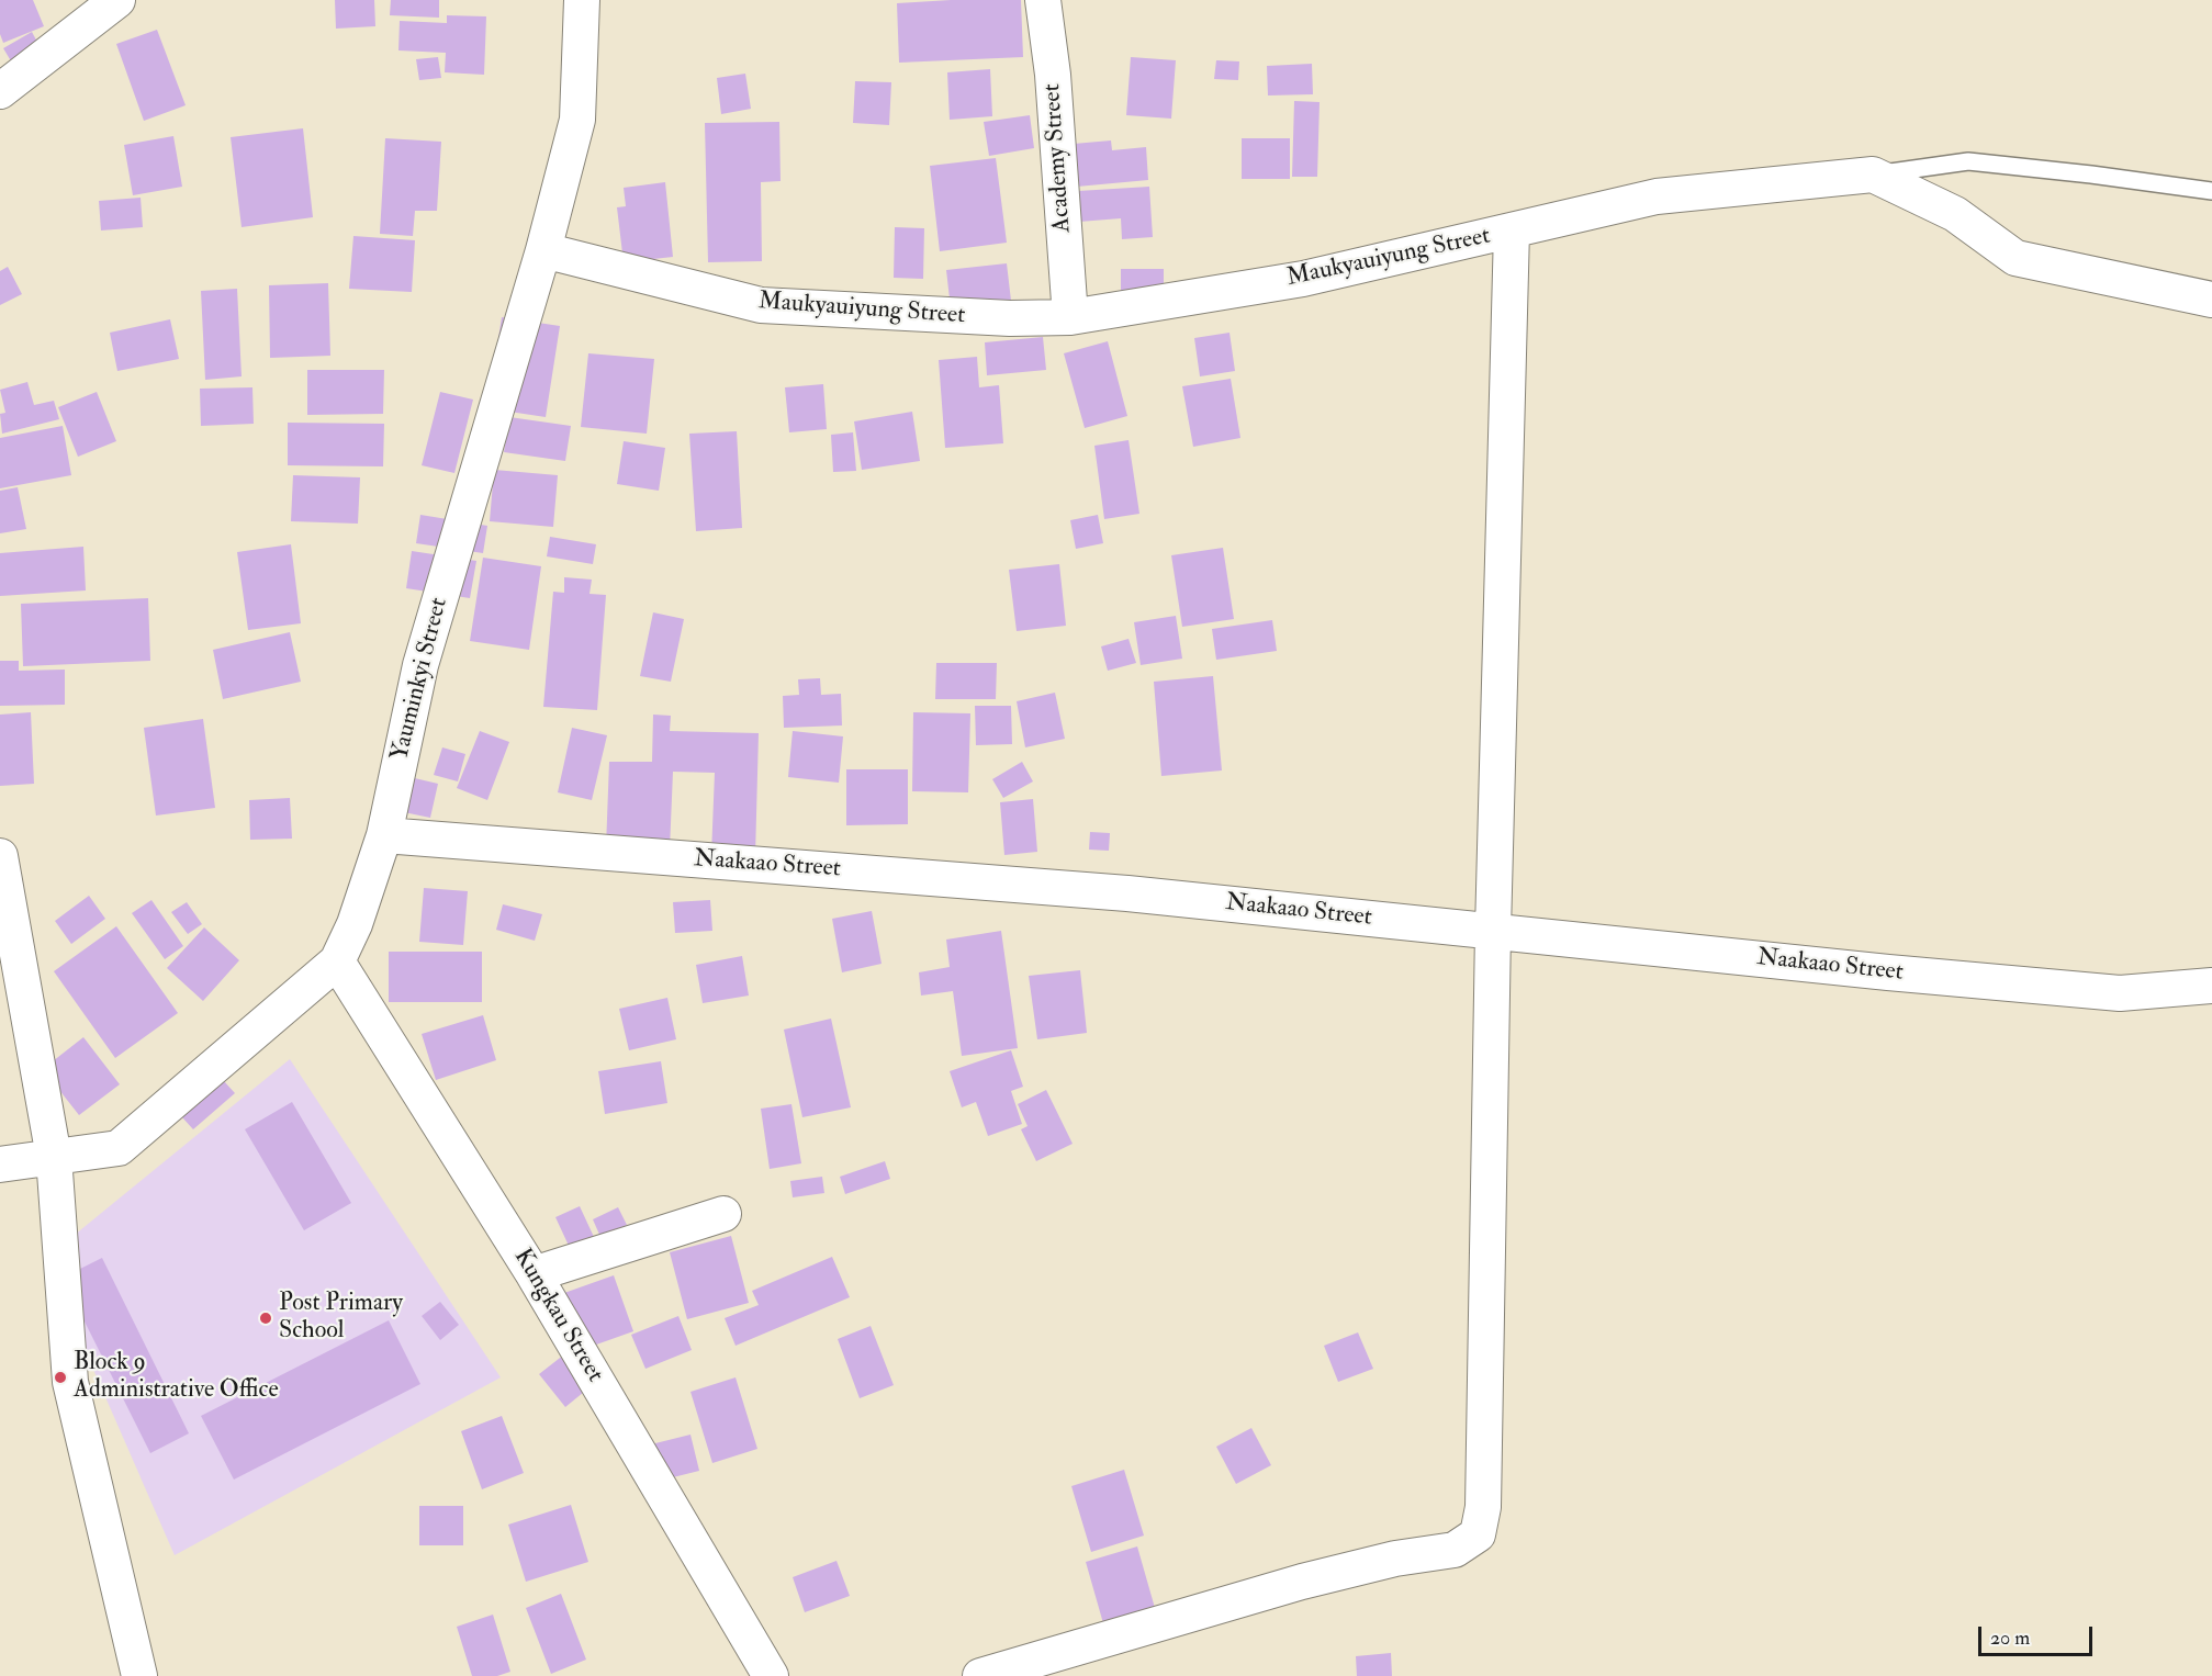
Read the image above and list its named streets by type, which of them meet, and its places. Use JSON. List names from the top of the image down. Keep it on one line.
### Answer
{"streets":{"street":["Academy Street","Maukyauiyung Street","Yauminkyi Street","Naakaao Street","Kungkau Street"]},"crossings":[["Academy Street","Maukyauiyung Street"],["Maukyauiyung Street","Yauminkyi Street"],["Yauminkyi Street","Naakaao Street"],["Yauminkyi Street","Kungkau Street"]],"places":["Post Primary School","Block 9 Administrative Office"],"scale_bar":"20 m"}
